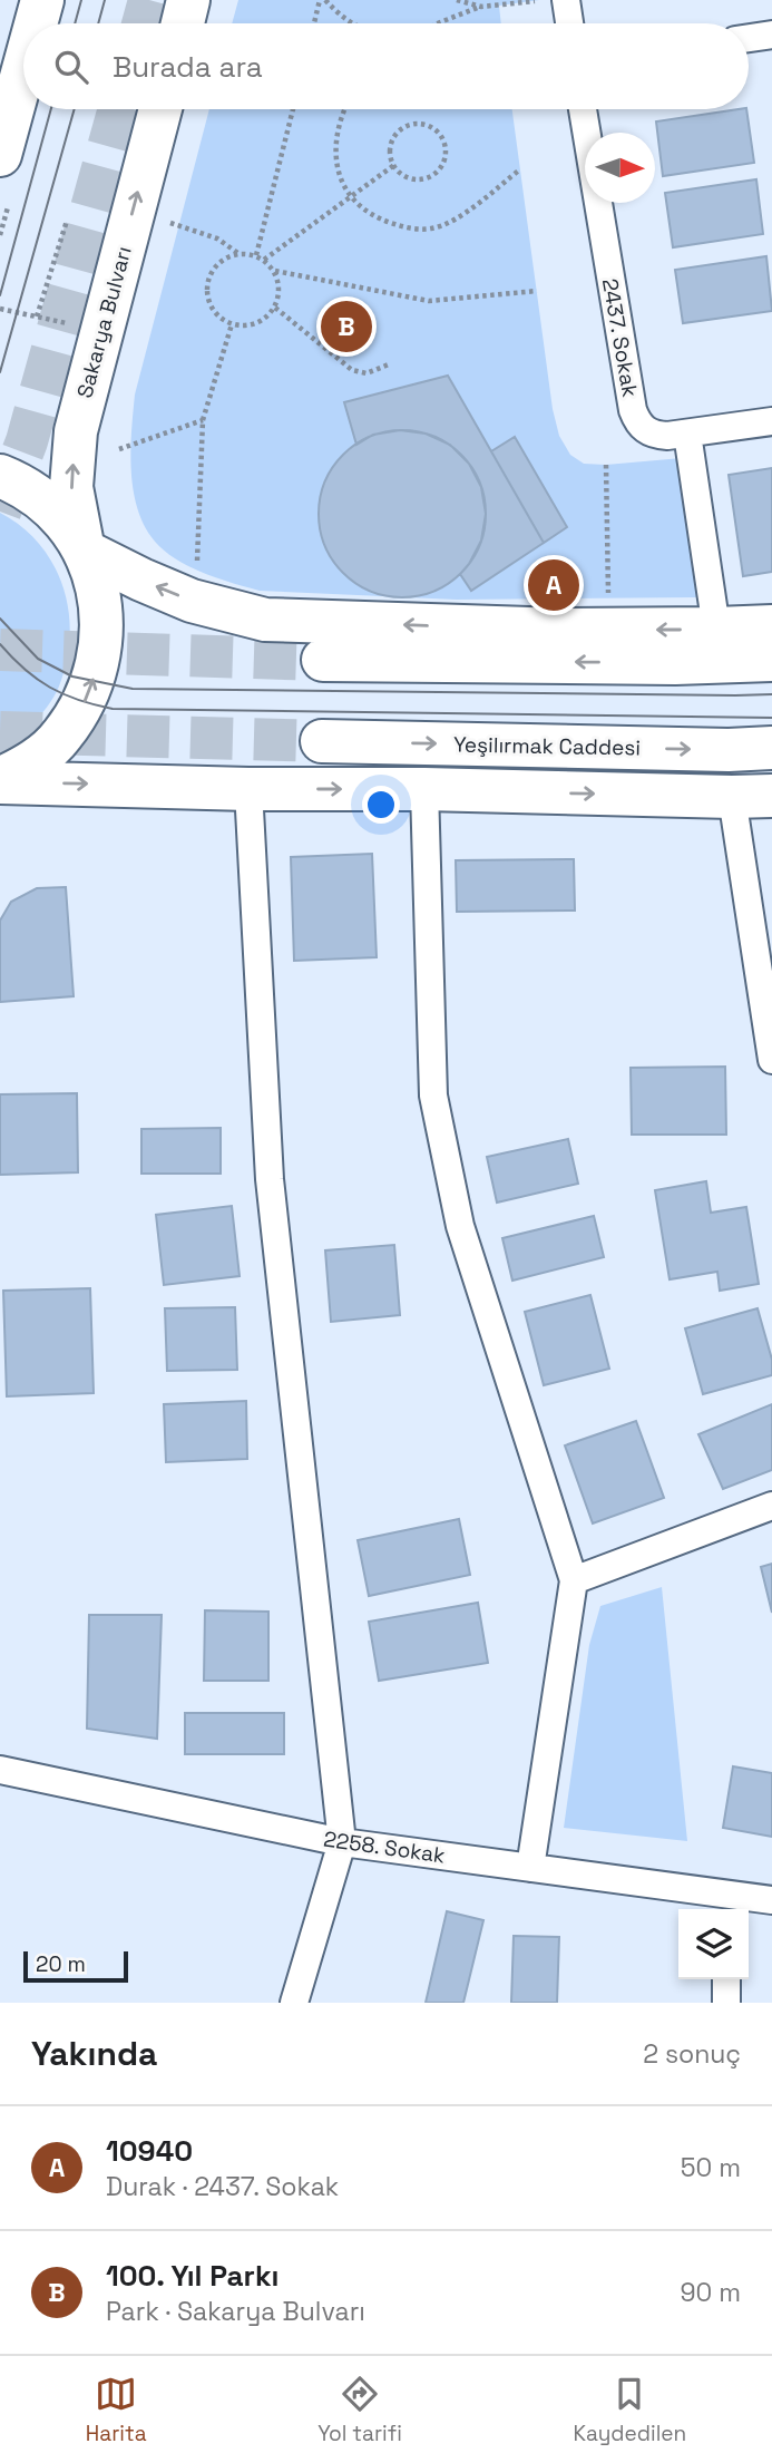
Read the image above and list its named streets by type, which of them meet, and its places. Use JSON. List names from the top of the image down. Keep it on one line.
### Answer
{"streets":{"main road":["Sakarya Bulvarı","Yeşilırmak Caddesi"],"street":["2437. Sokak","2258. Sokak"]},"one_way":["Sakarya Bulvarı"],"scale_bar":"20 m","north":"right","page":{"search":"Burada ara","pins":["B","A"],"scale":"20 m","heading":["Yakında","2 sonuç"],"list":[{"mark":"A","name":"10940","note":"Durak · 2437. Sokak","value":"50 m"},{"mark":"B","name":"100. Yıl Parkı","note":"Park · Sakarya Bulvarı","value":"90 m"}],"nav":["Harita","Yol tarifi","Kaydedilen"]}}
